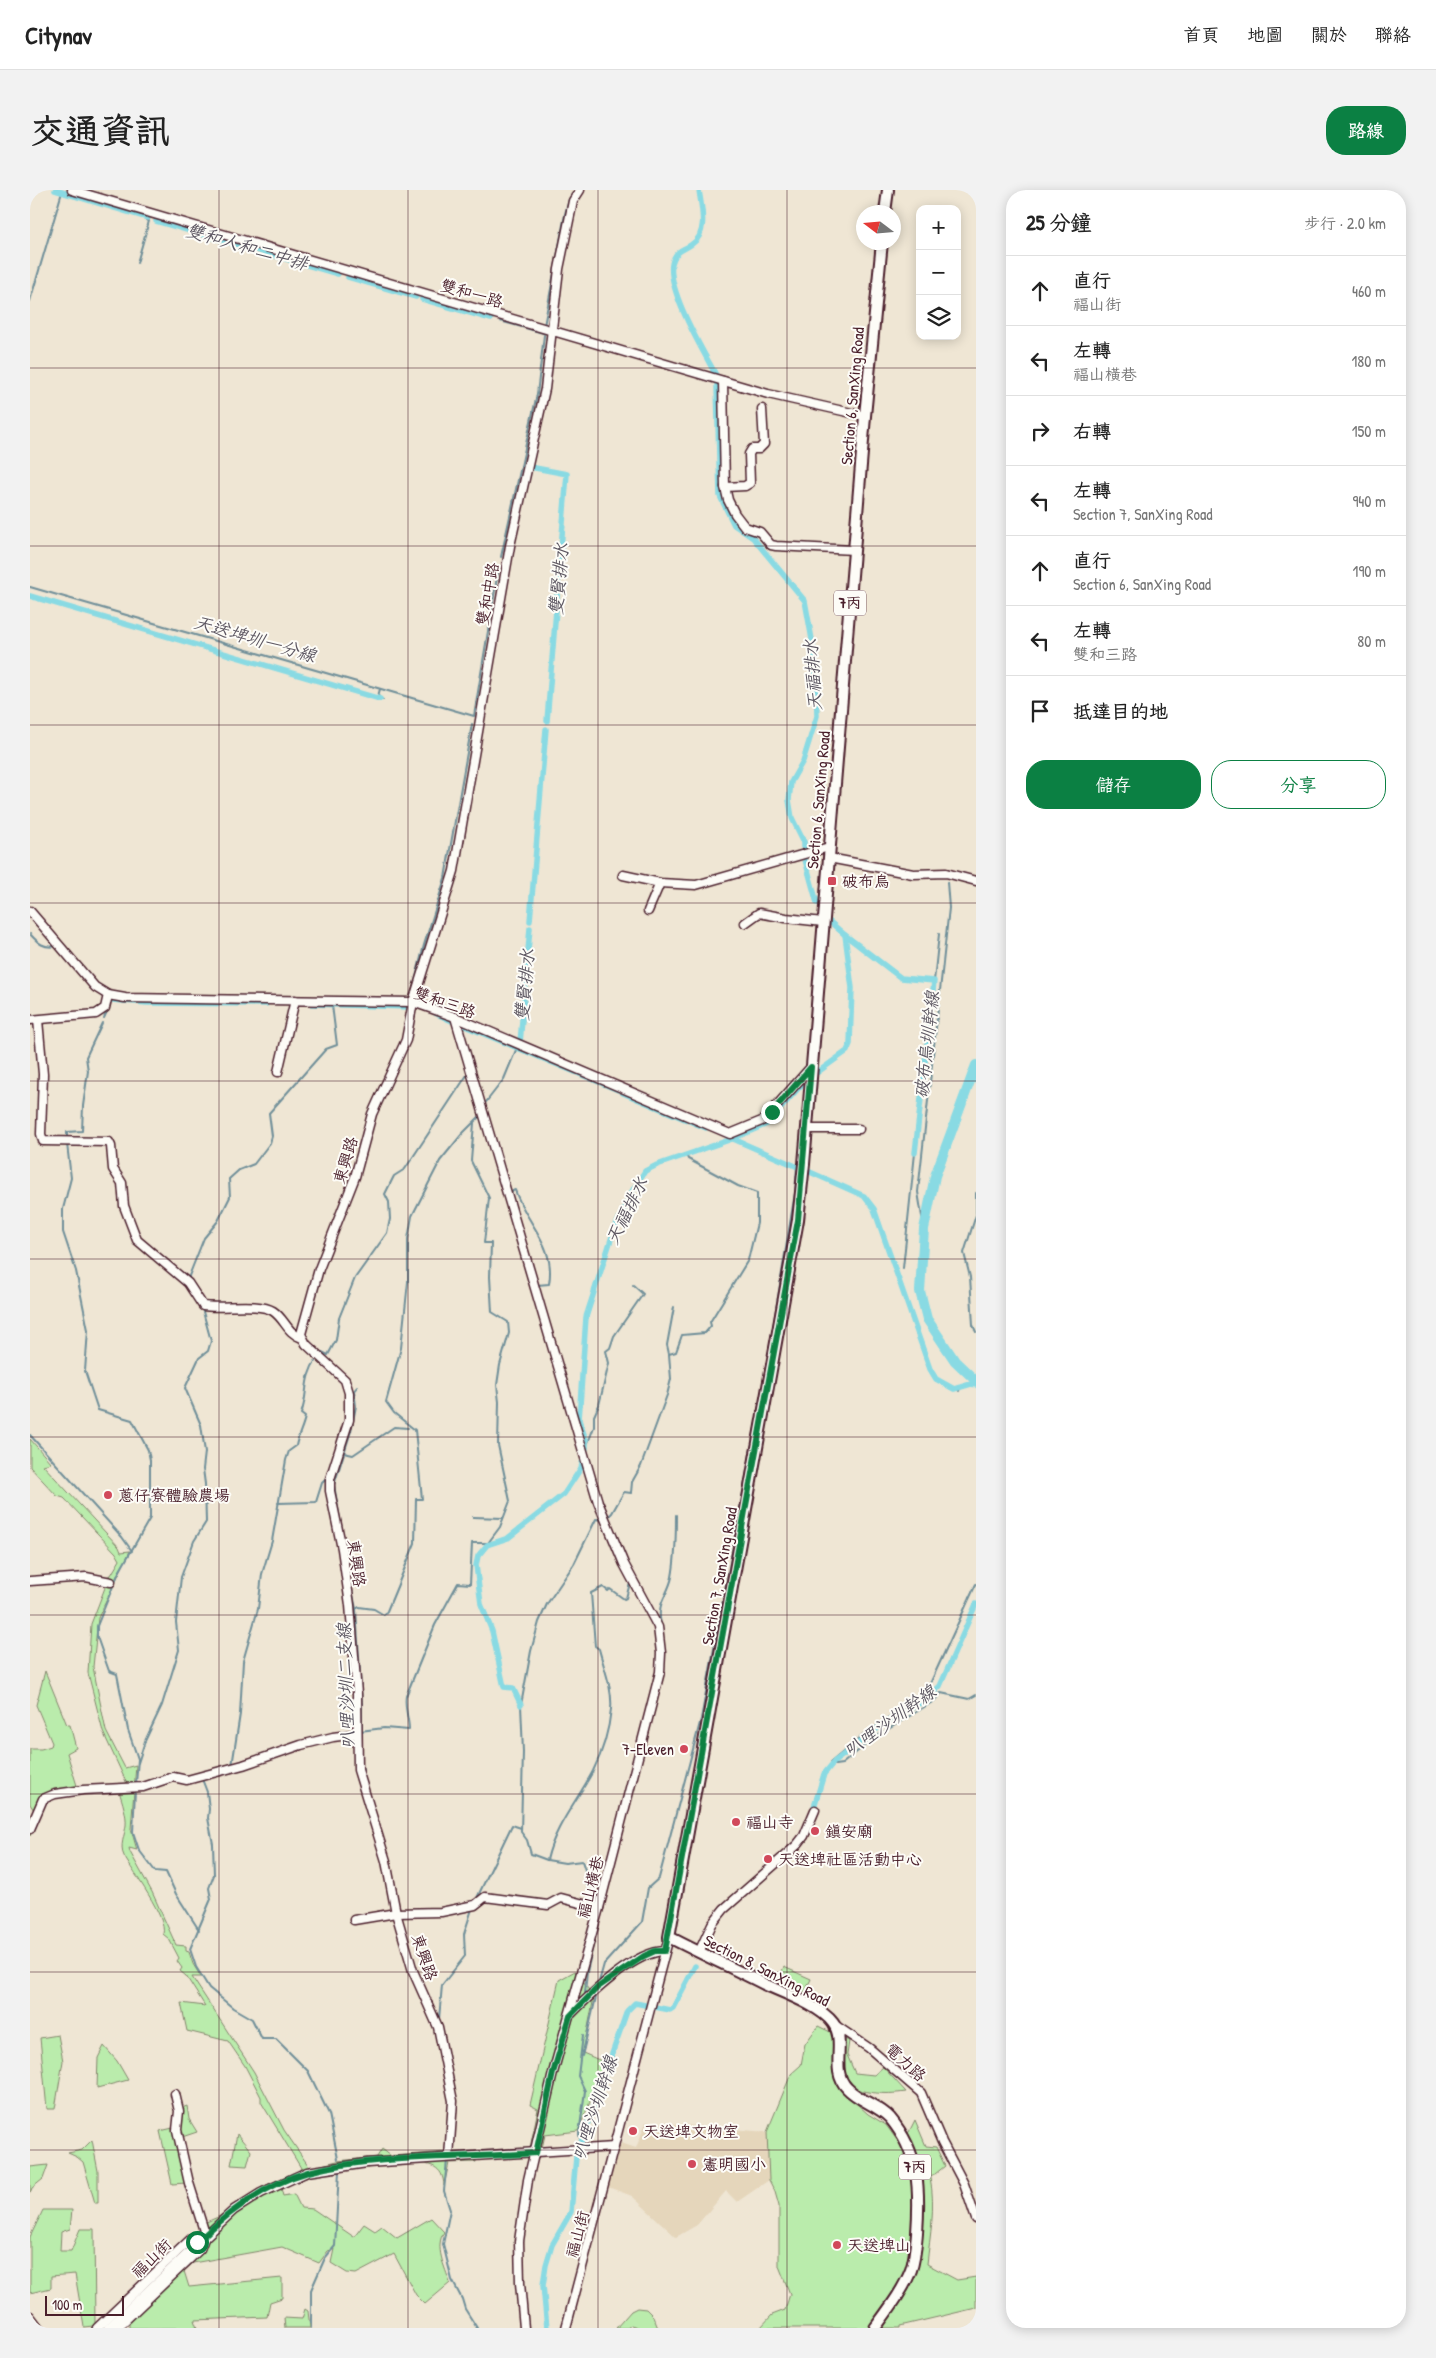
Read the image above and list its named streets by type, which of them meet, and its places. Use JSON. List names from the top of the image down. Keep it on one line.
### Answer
{"streets":{"main road":["Section 6, SanXing Road","7丙","Section 7, SanXing Road","Section 8, SanXing Road"],"street":["雙和一路","雙和中路","雙和三路","東興路","福山橫巷","電力路","福山街"]},"crossings":[["雙和一路","Section 6, SanXing Road"],["雙和一路","雙和中路"],["Section 6, SanXing Road","雙和三路"],["Section 6, SanXing Road","Section 7, SanXing Road"],["雙和中路","雙和三路"],["雙和中路","東興路"],["雙和三路","東興路"],["雙和三路","福山橫巷"],["東興路","福山街"],["Section 7, SanXing Road","Section 8, SanXing Road"],["Section 7, SanXing Road","福山街"],["福山橫巷","福山街"],["Section 8, SanXing Road","電力路"],["Section 8, SanXing Road","福山街"]],"water":["雙和人和二中排","雙賢排水","天送埤圳一分線","天福排水","破布烏圳幹線","叭哩沙圳二支線","叭哩沙圳幹線"],"places":{"transit":["破布烏"],"other":["蔥仔寮體驗農場","7-Eleven","福山寺","鎮安廟","天送埤社區活動中心","天送埤文物室","憲明國小","天送埤山"]},"scale_bar":"100 m","north":"left","page":{"header":"Citynav","nav":["首頁","地圖","關於","聯絡"],"buttons":["路線",["儲存","分享"]],"title":"交通資訊","heading":["25 分鐘","步行 · 2.0 km"],"map_buttons":["+","−"],"list":[["直行","福山街","460 m"],["左轉","福山橫巷","180 m"],["右轉","150 m"],["左轉","Section 7, SanXing Road","940 m"],["直行","Section 6, SanXing Road","190 m"],["左轉","雙和三路","80 m"],"抵達目的地"],"scale":"100 m"}}
